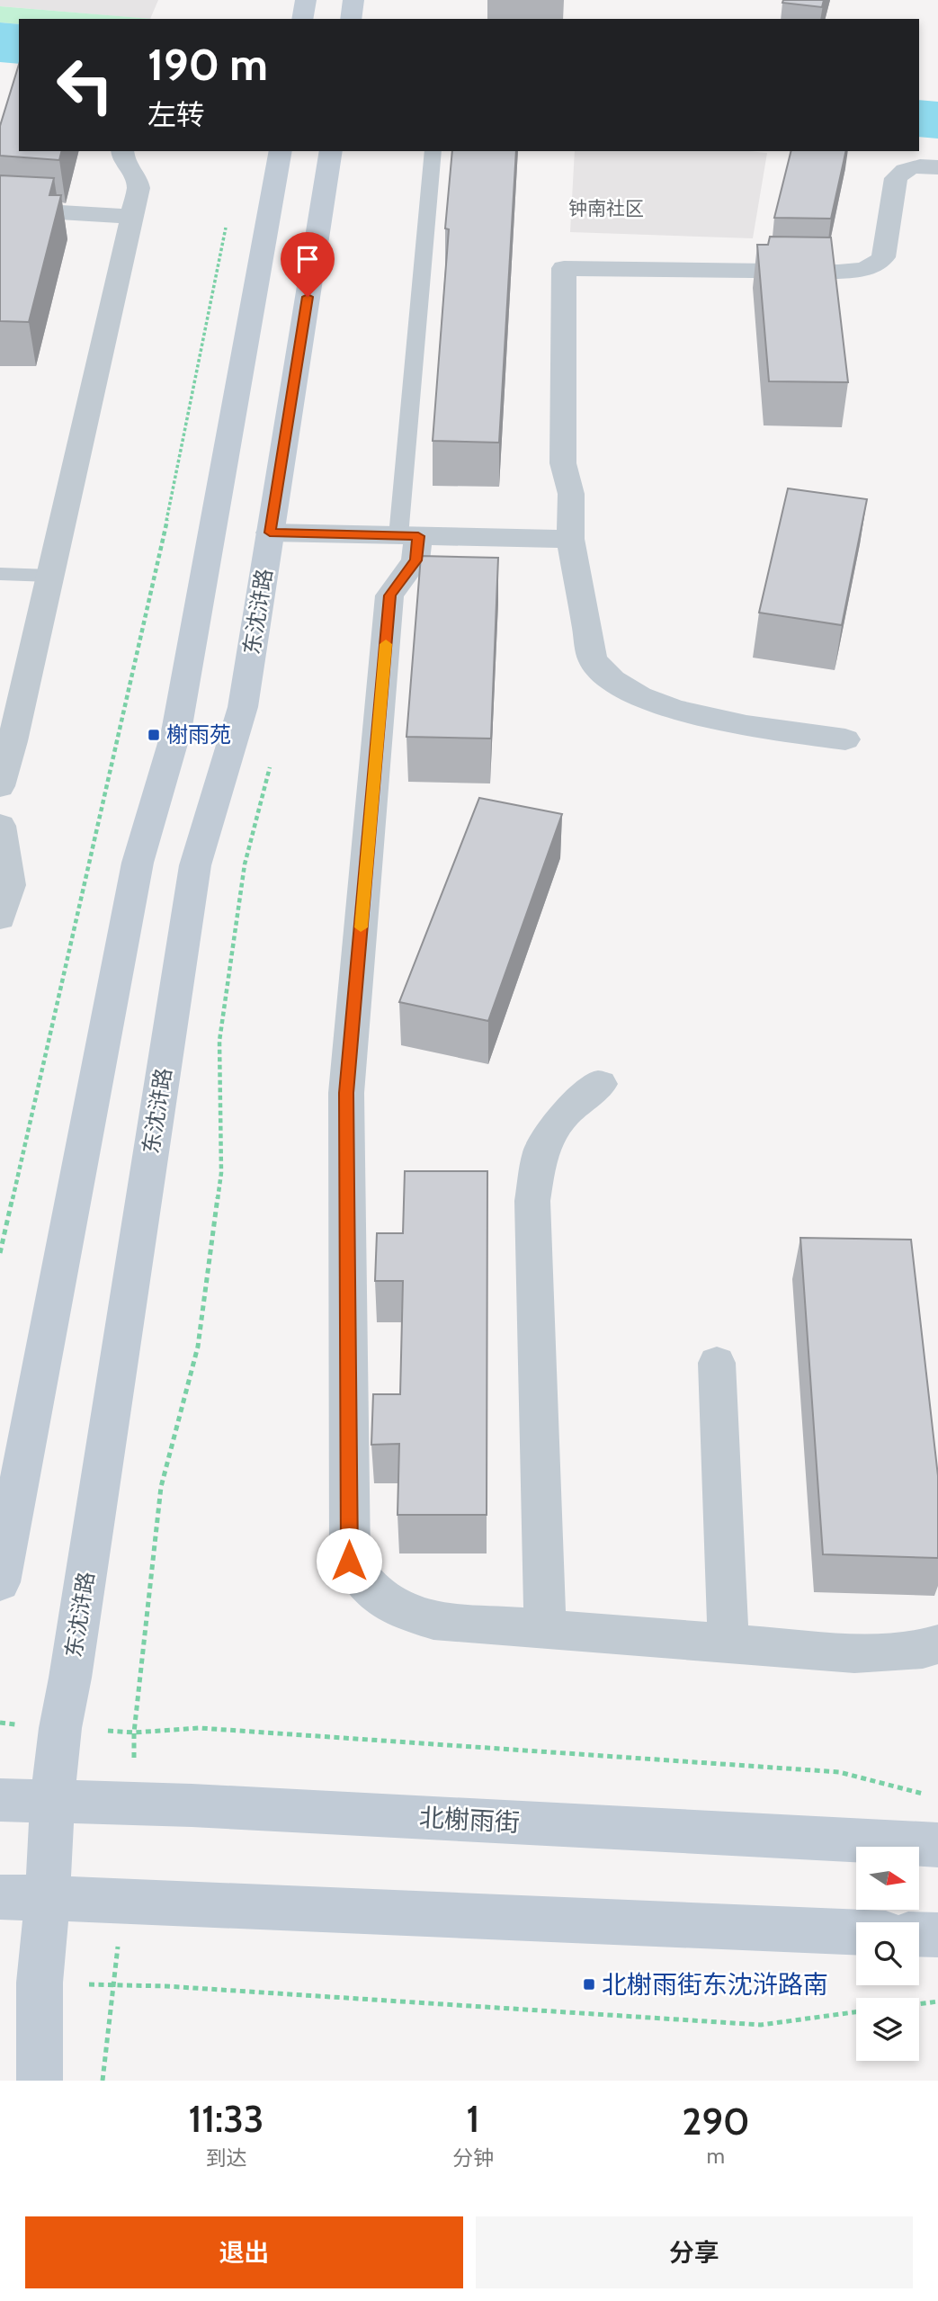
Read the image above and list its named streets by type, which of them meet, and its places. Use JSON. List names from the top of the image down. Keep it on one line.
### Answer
{"streets":{"main road":["东沈浒路","北榭雨街"]},"crossings":[["东沈浒路","北榭雨街"]],"districts":["钟南社区"],"places":{"transit":["榭雨苑","北榭雨街东沈浒路南"]},"north":"right","page":{"turn":["190 m","左转"],"eta":["11:33","到达","1","分钟","290","m"],"buttons":["退出","分享"]}}
